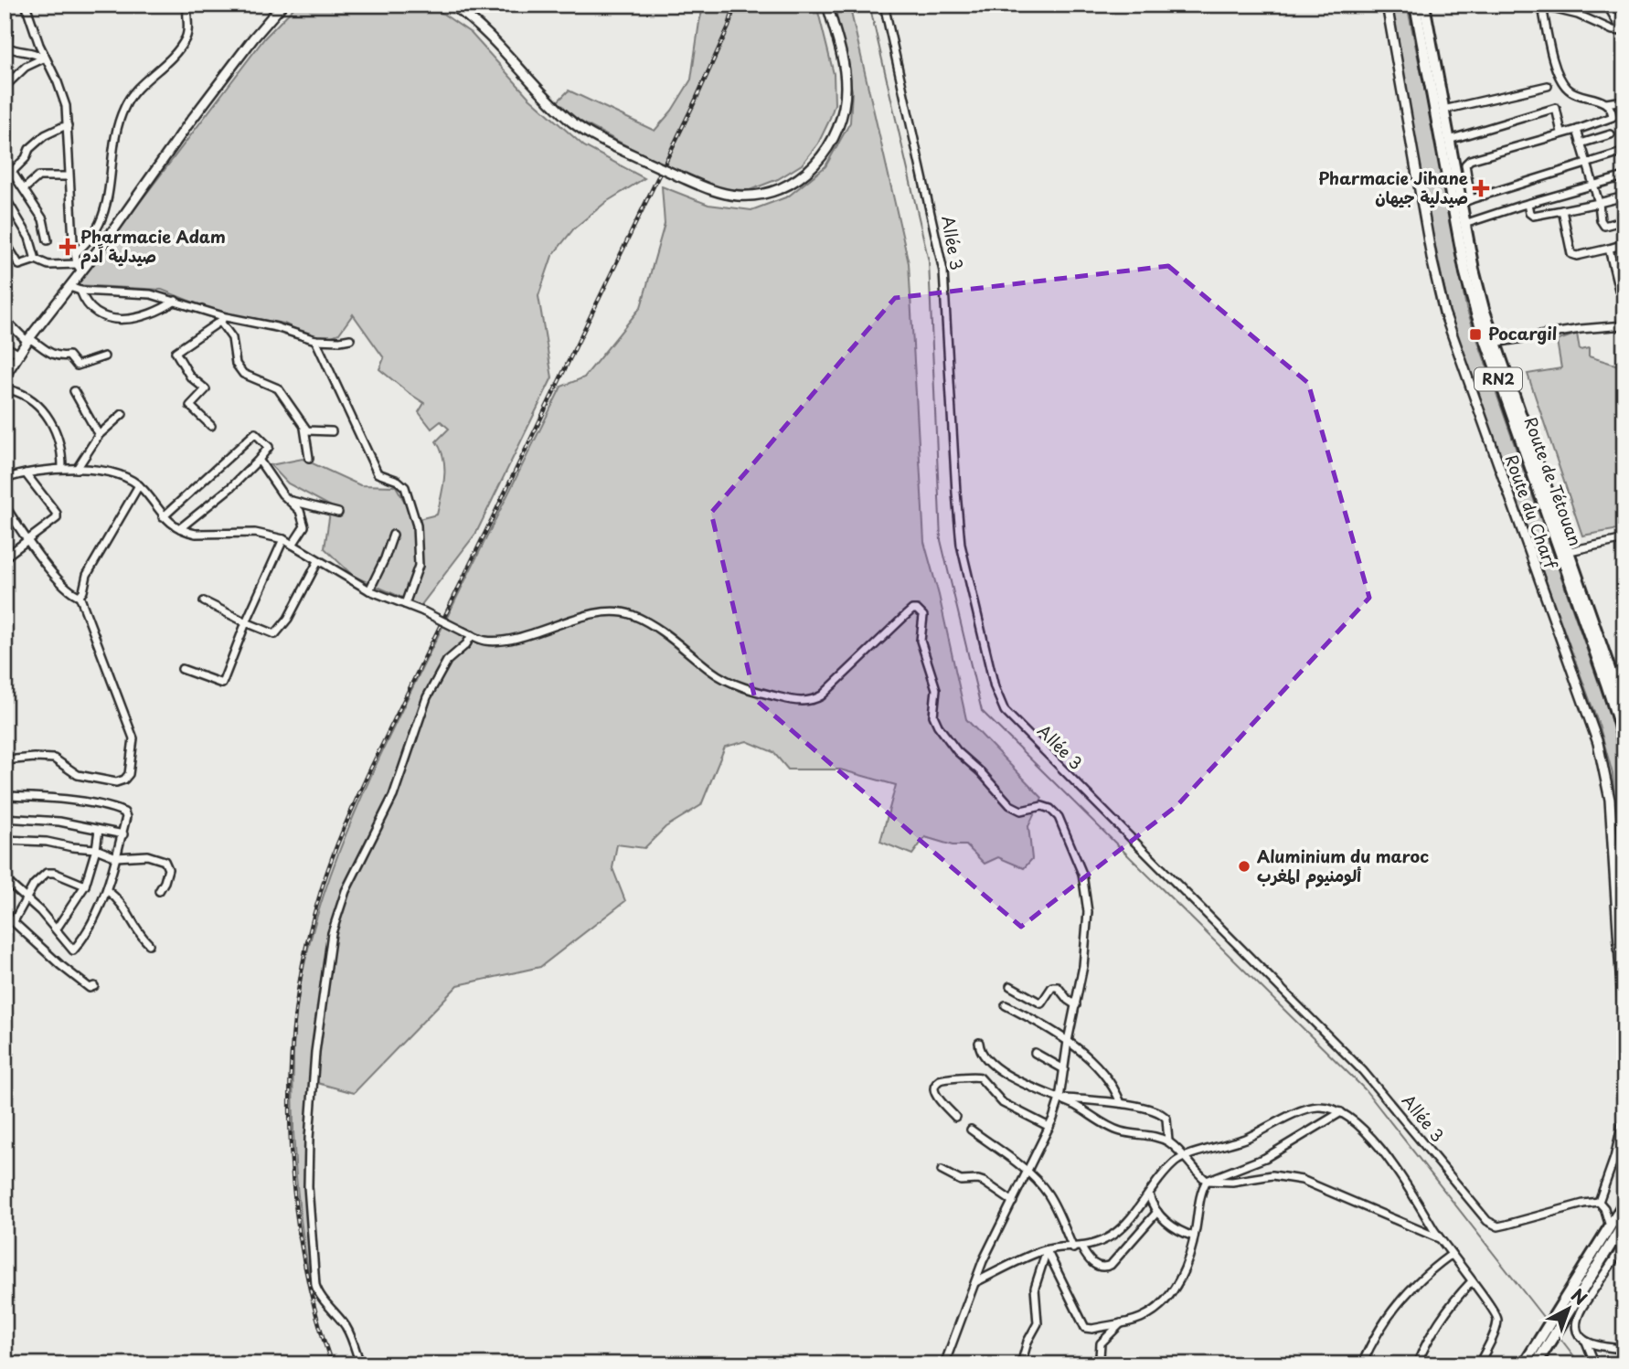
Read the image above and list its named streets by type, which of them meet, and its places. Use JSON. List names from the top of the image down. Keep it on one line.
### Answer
{"streets":{"highway":["RN2","Route de Tétouan"],"street":["Allée 3","Route du Charf"]},"places":{"health":["Pharmacie Jihane صيدلية جيهان","Pharmacie Adam صيدلية اًدم"],"transit":["Pocargil"],"other":["Aluminium du maroc ألومنيوم المغرب"]},"north":"top right"}
